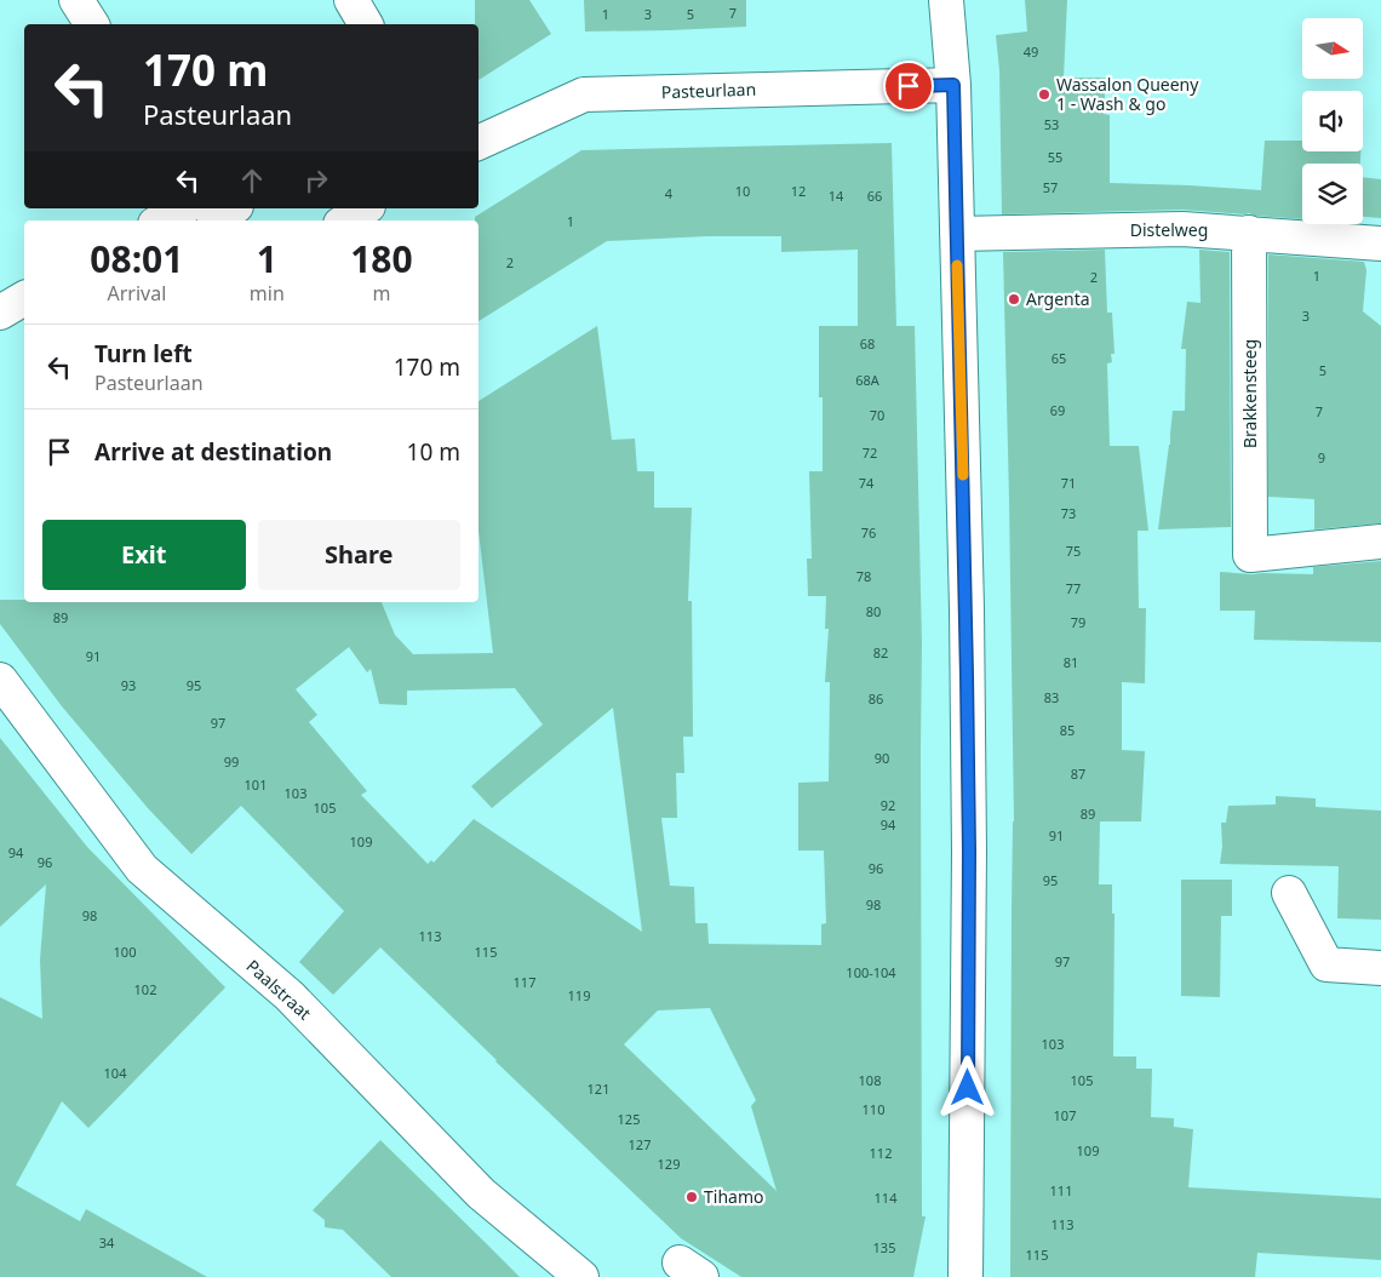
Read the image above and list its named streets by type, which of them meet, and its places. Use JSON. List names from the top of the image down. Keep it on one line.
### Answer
{"streets":{"street":["Pasteurlaan","Distelweg","Brakkensteeg","Paalstraat"]},"crossings":[["Distelweg","Brakkensteeg"]],"places":["Wassalon Queeny 1 - Wash & go","Argenta","Tihamo"],"house_numbers":["7","1","3","5","49","53","55","57","10","12","4","14","66","1","2","1","2","3","68","65","5","68A","69","7","70","72","9","74","71","73","76","75","78","77","80","89","79","82","91","81","93","95","83","86","97","85","90","99","87","101","103","92","105","89","94","91","109","94","96","96","95","98","98","113","100","115","97","100-104","117","102","119","103","104","108","105","121","110","107","125","127","109","112","129","111","114","113","34","135","115"],"north":"right","page":{"turn":["170 m","Pasteurlaan"],"eta":["08:01","Arrival","1","min","180","m"],"list":[{"name":"Turn left","note":"Pasteurlaan","value":"170 m"},{"name":"Arrive at destination","value":"10 m"}],"buttons":["Exit","Share"]}}
